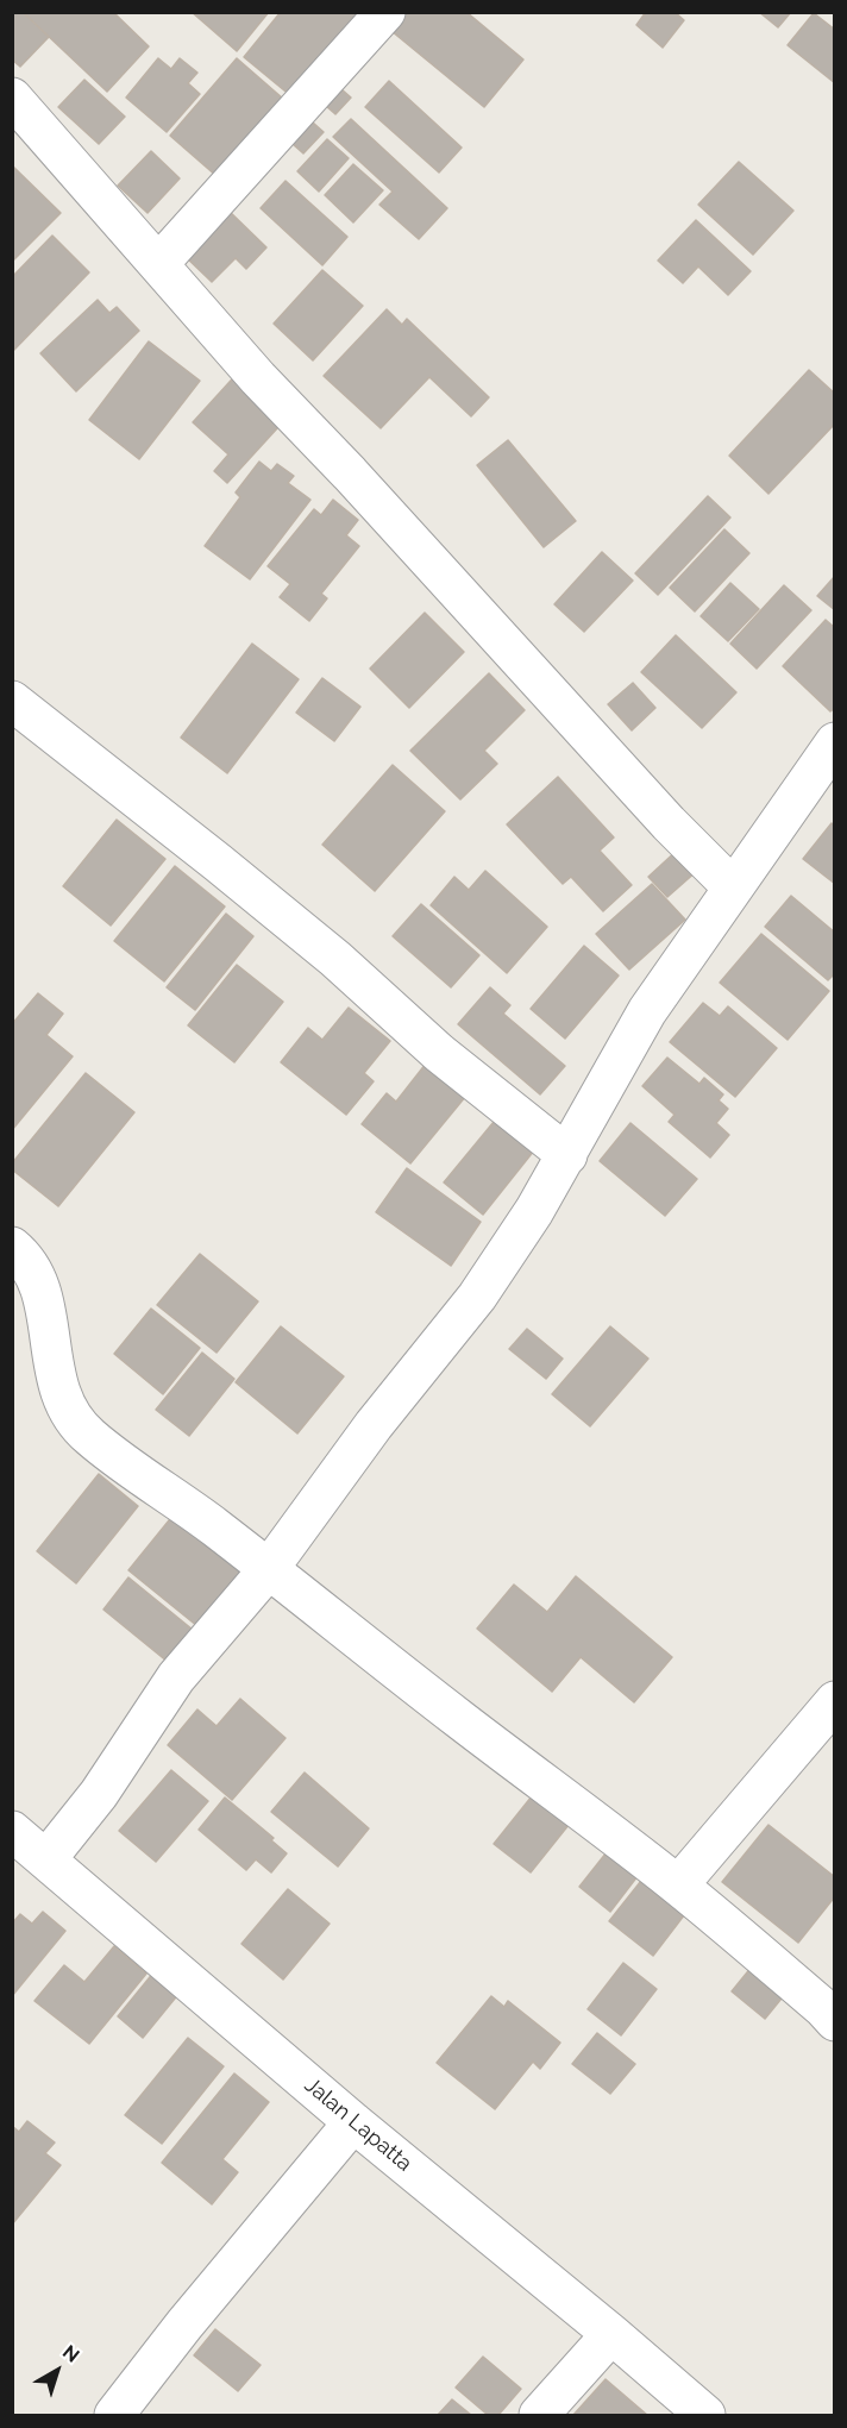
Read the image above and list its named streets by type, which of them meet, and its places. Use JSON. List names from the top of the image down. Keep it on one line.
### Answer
{"streets":{"street":["Jalan Lapatta"]},"north":"top right"}
